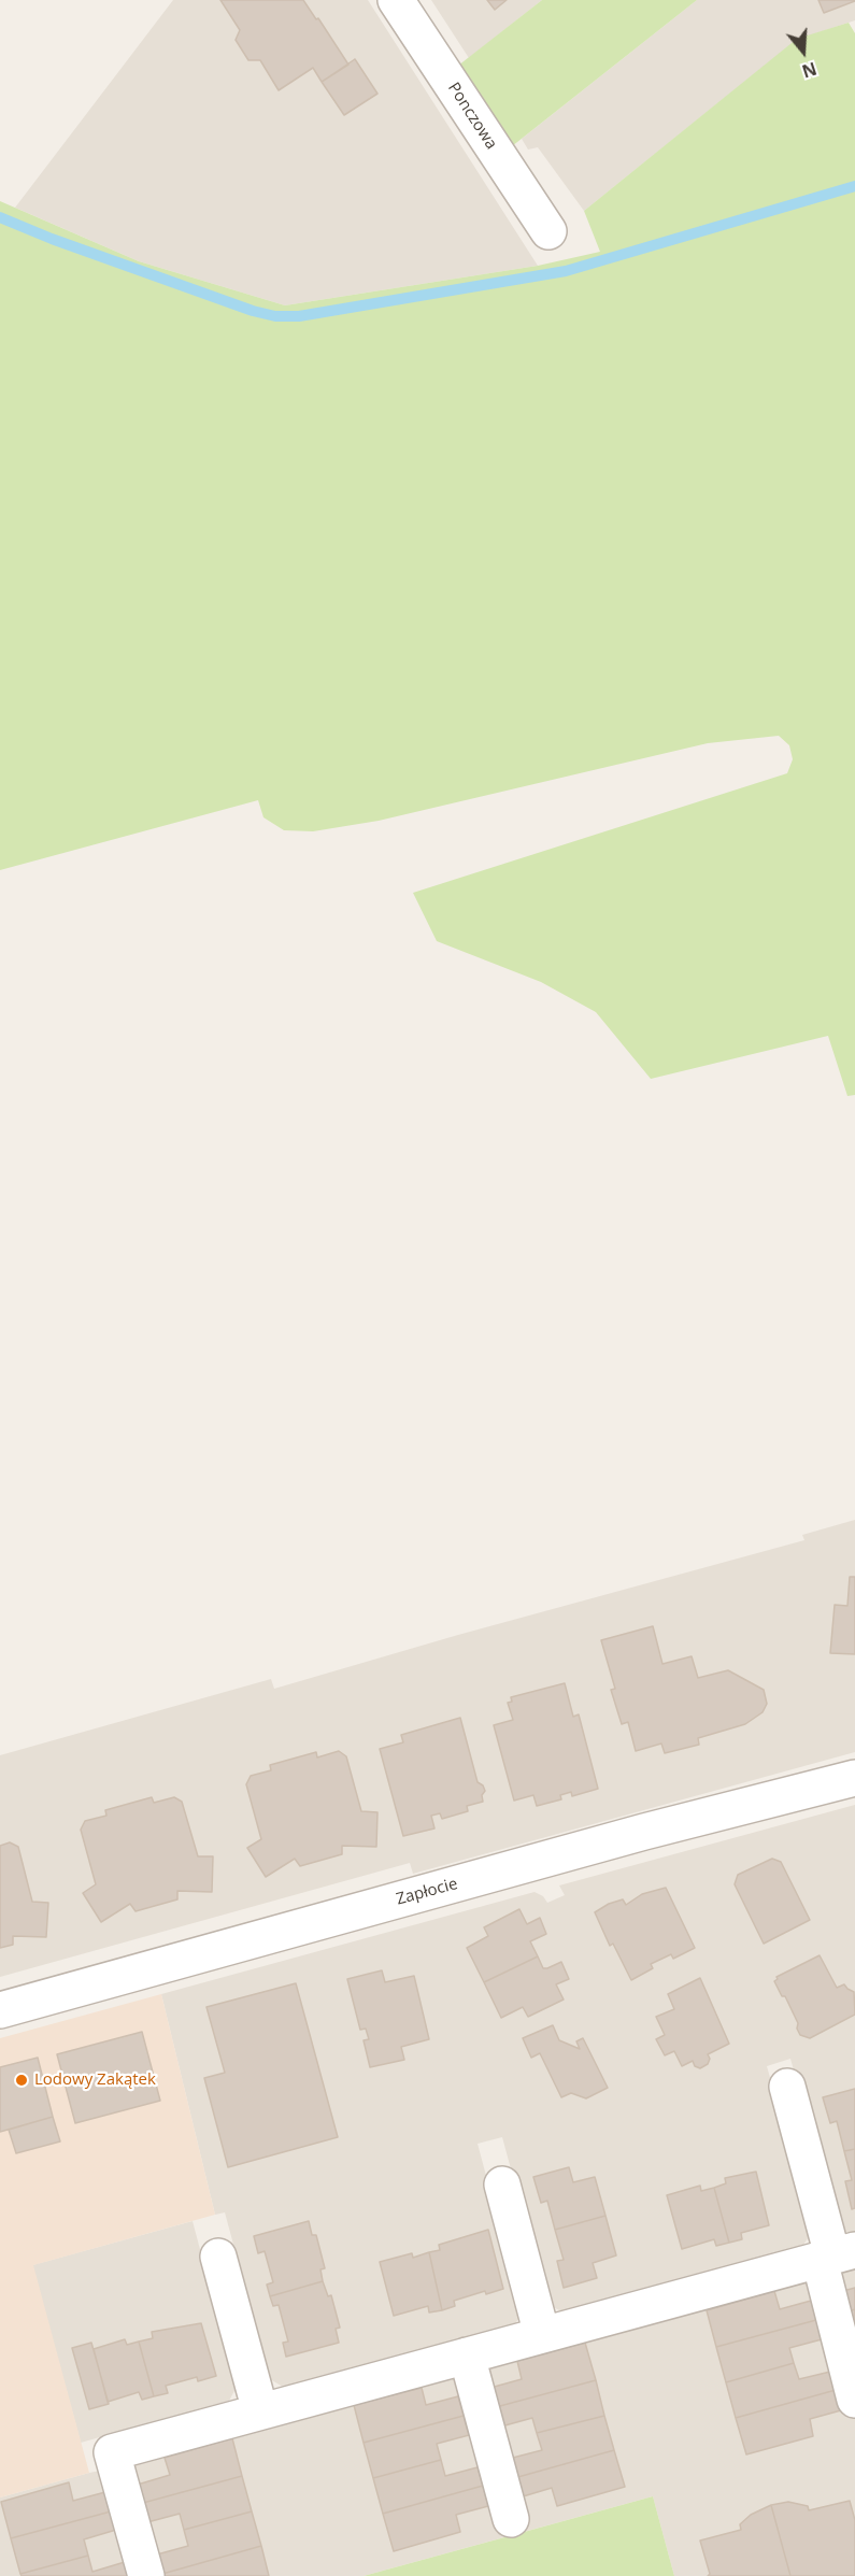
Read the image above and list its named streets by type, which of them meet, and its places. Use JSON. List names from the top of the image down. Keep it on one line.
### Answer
{"streets":{"street":["Ponczowa","Zapłocie"]},"places":["Lodowy Zakątek"],"north":"bottom"}
